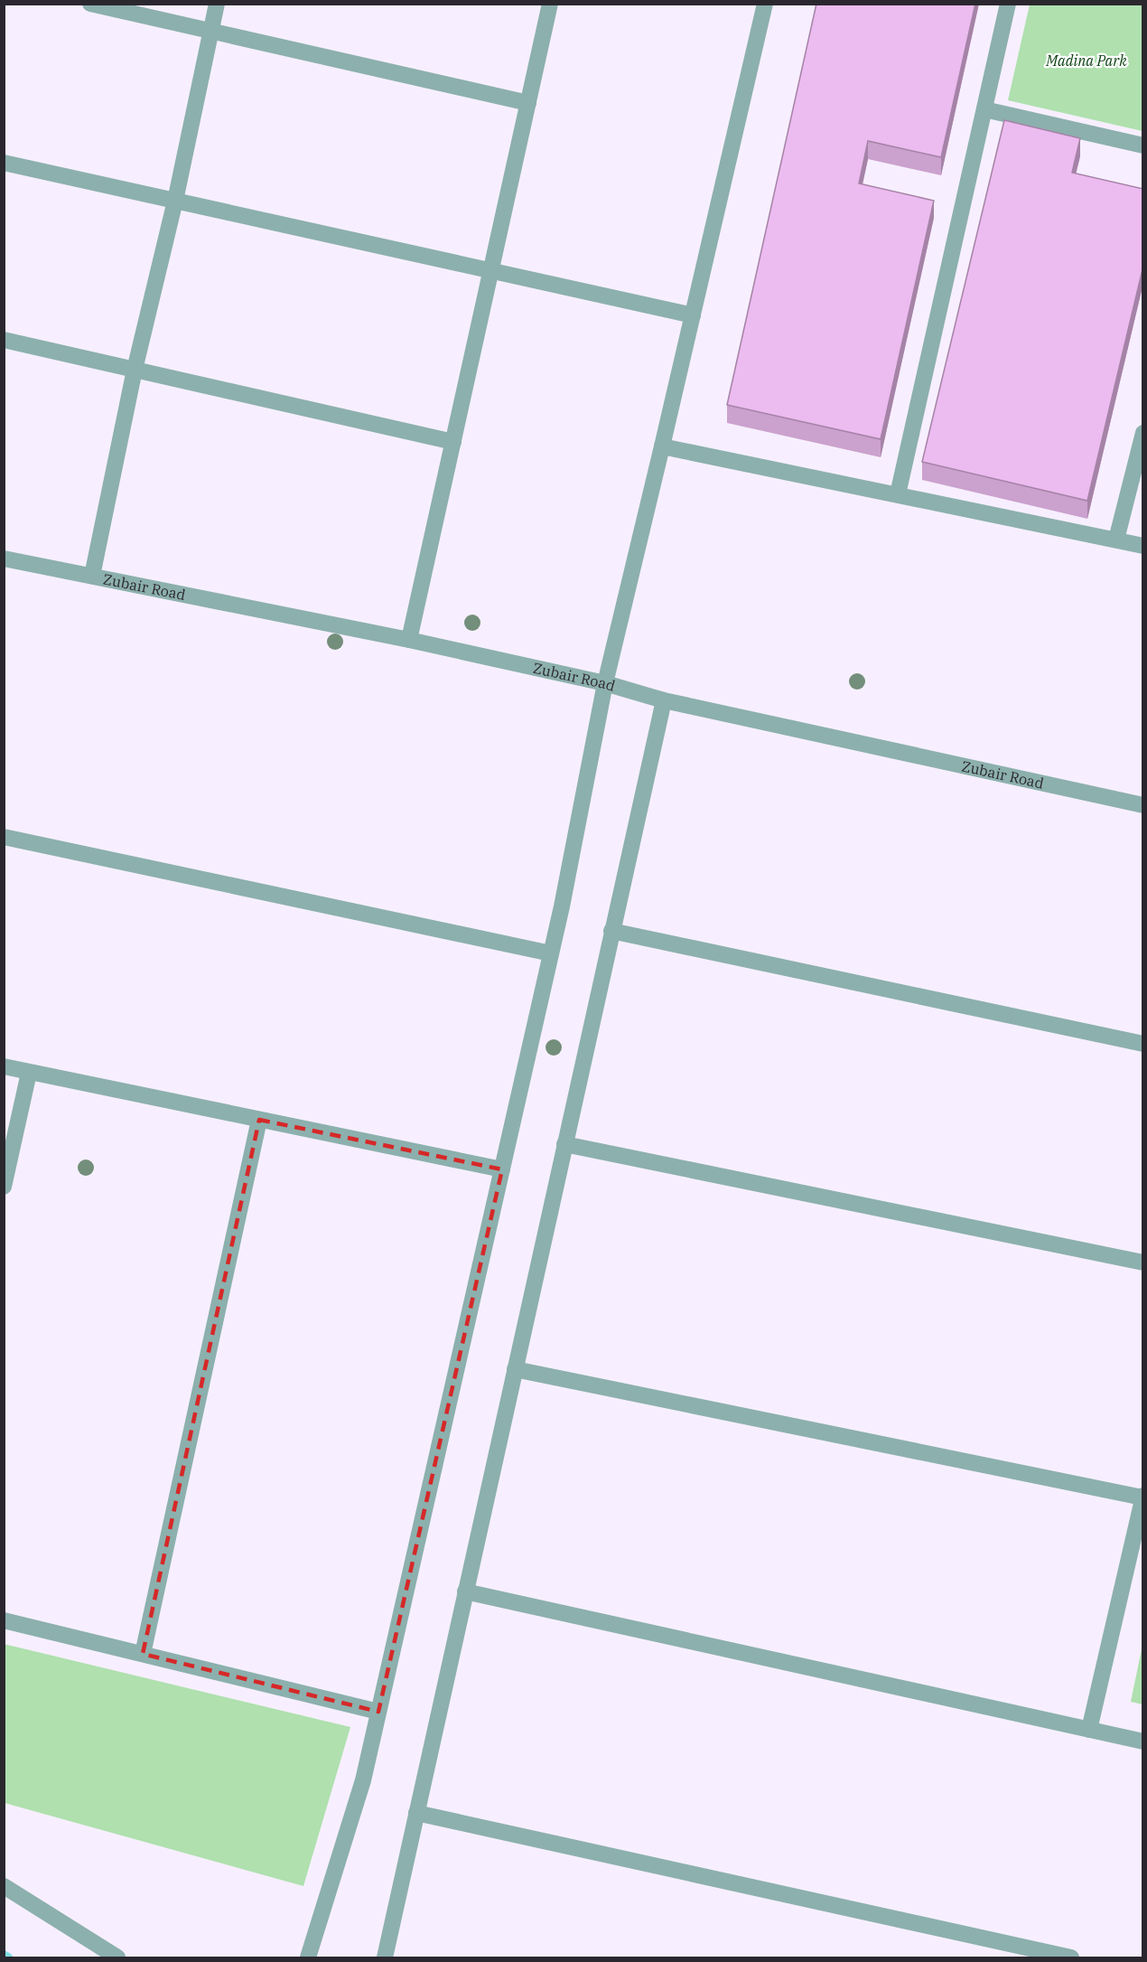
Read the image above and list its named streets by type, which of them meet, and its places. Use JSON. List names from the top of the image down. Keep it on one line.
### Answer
{"streets":{"street":["Zubair Road"]},"parks":["Madina Park"]}
